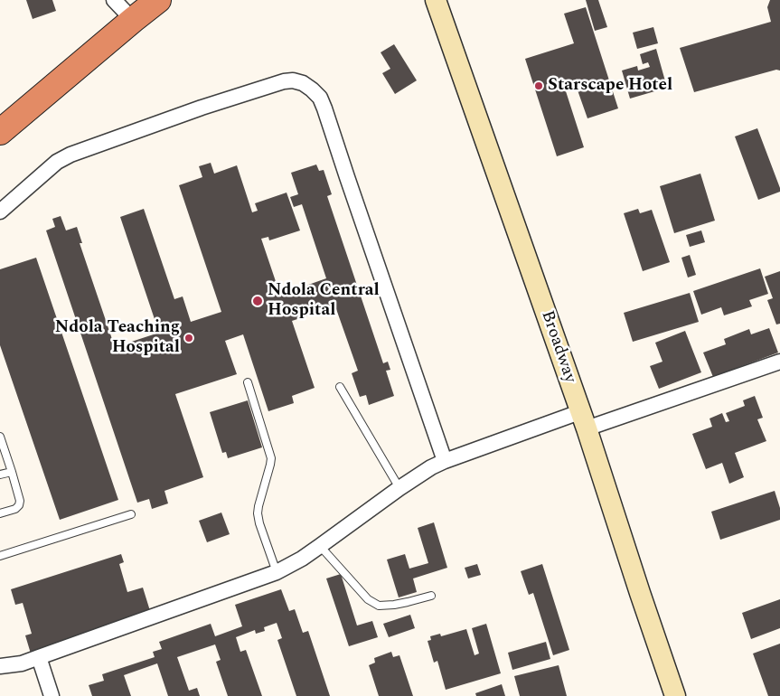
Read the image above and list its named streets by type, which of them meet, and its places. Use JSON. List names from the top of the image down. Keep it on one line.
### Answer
{"streets":{"main road":["Broadway"]},"places":["Starscape Hotel","Ndola Central Hospital","Ndola Teaching Hospital"]}
